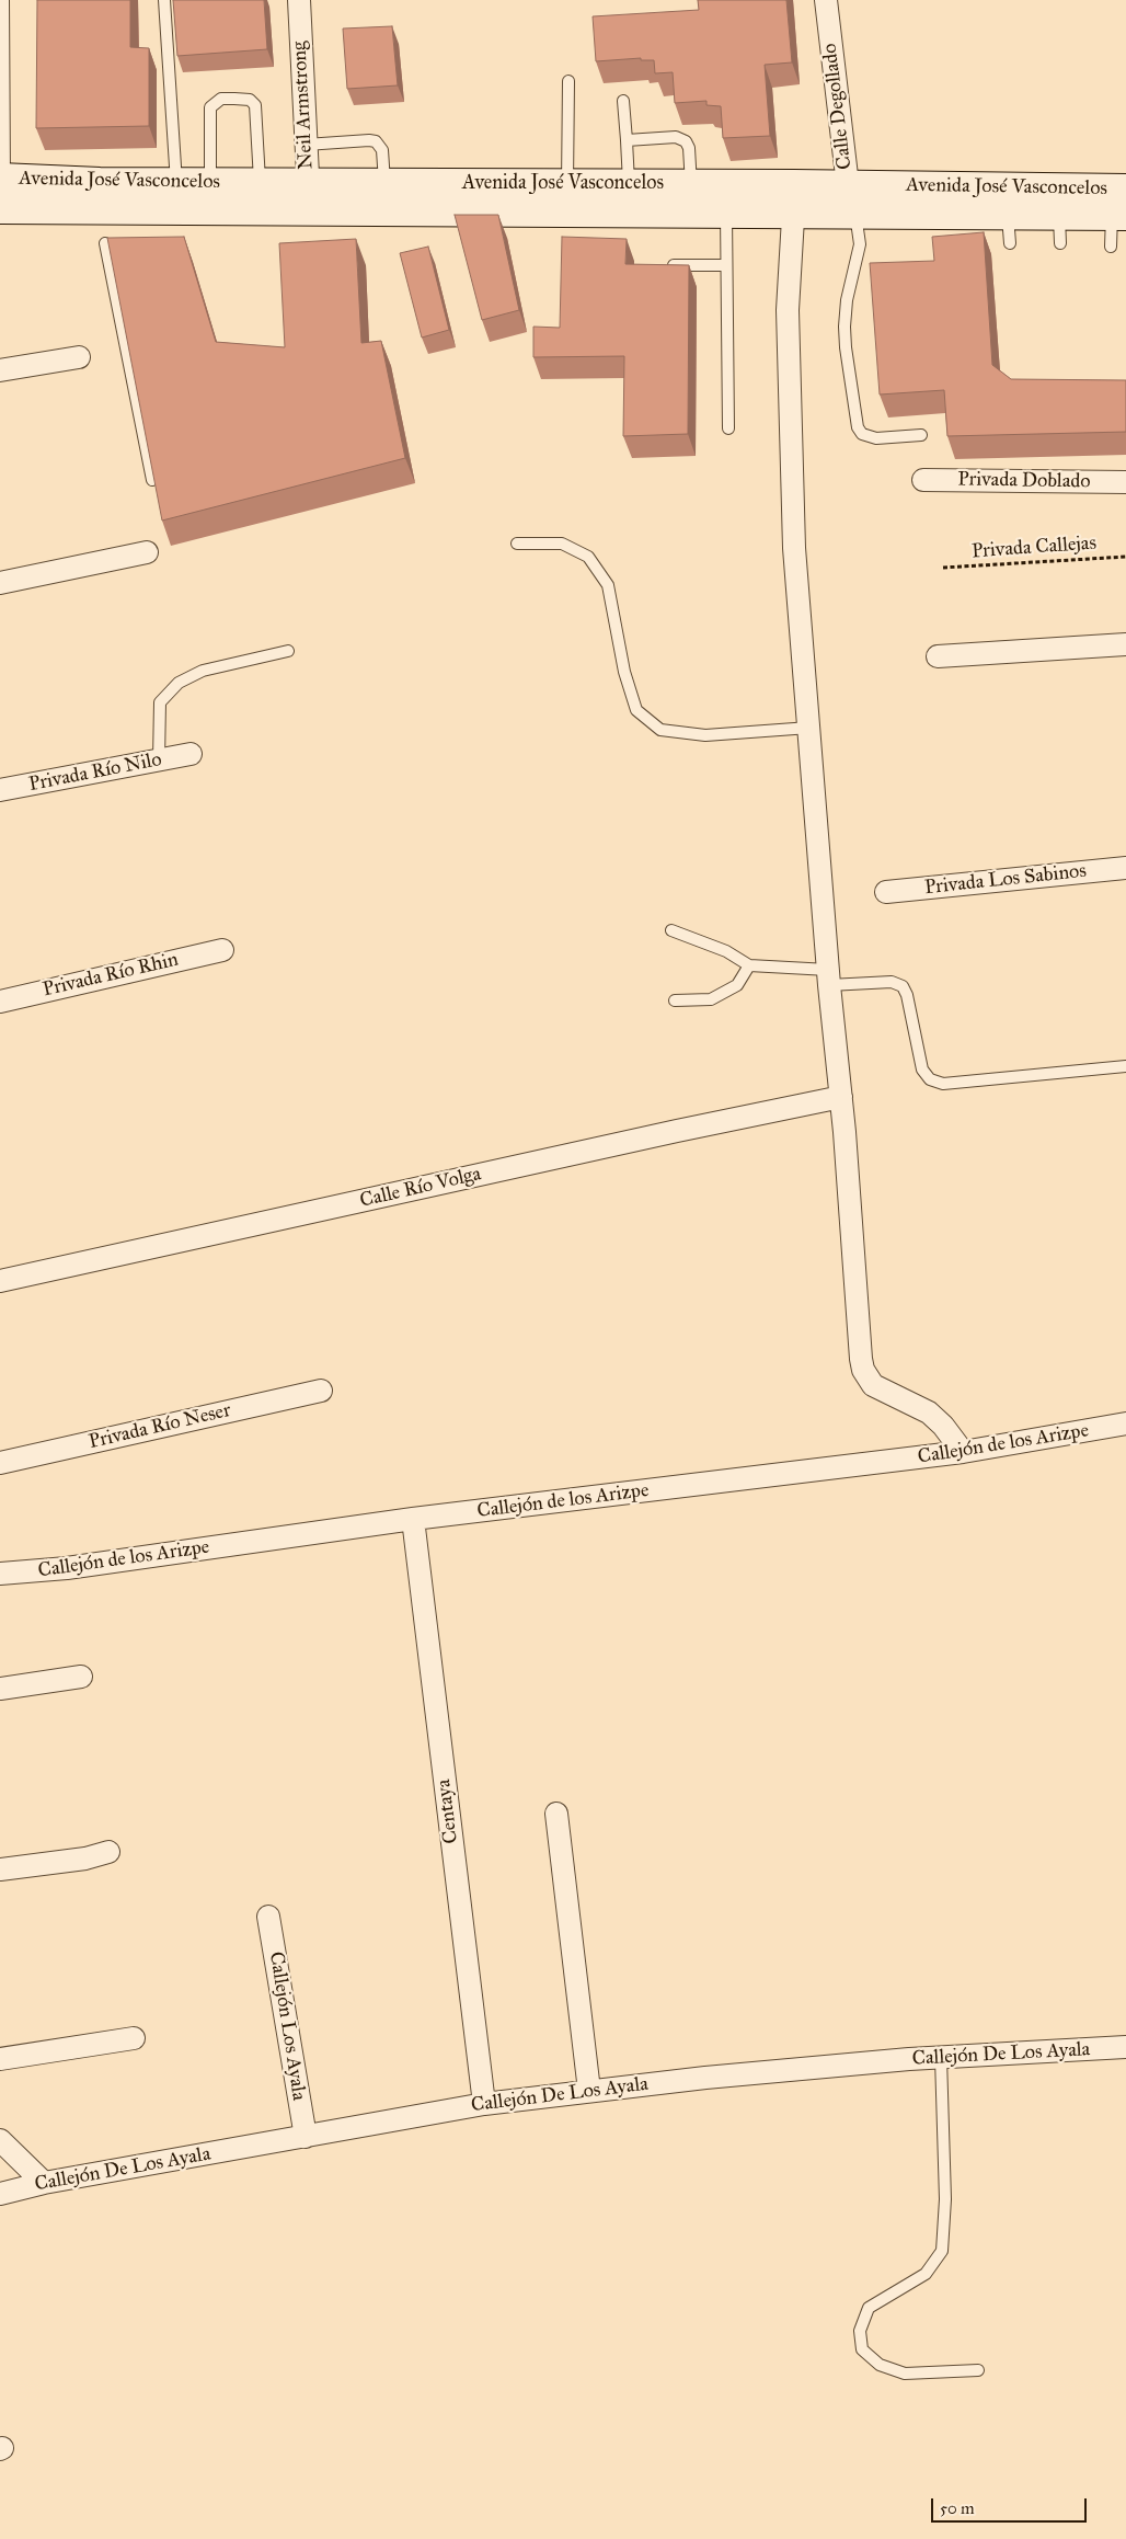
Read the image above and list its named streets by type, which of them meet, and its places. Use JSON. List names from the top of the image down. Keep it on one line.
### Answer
{"streets":{"main road":["Avenida José Vasconcelos"],"street":["Neil Armstrong","Calle Degollado","Privada Doblado","Privada Río Nilo","Privada Los Sabinos","Privada Río Rhin","Calle Río Volga","Privada Río Neser","Callejón de los Arizpe","Centaya","Callejón Los Ayala","Callejón De Los Ayala"],"path":["Privada Callejas"]},"crossings":[["Neil Armstrong","Avenida José Vasconcelos"],["Calle Degollado","Avenida José Vasconcelos"],["Callejón de los Arizpe","Centaya"],["Centaya","Callejón De Los Ayala"],["Callejón Los Ayala","Callejón De Los Ayala"]],"scale_bar":"50 m"}
